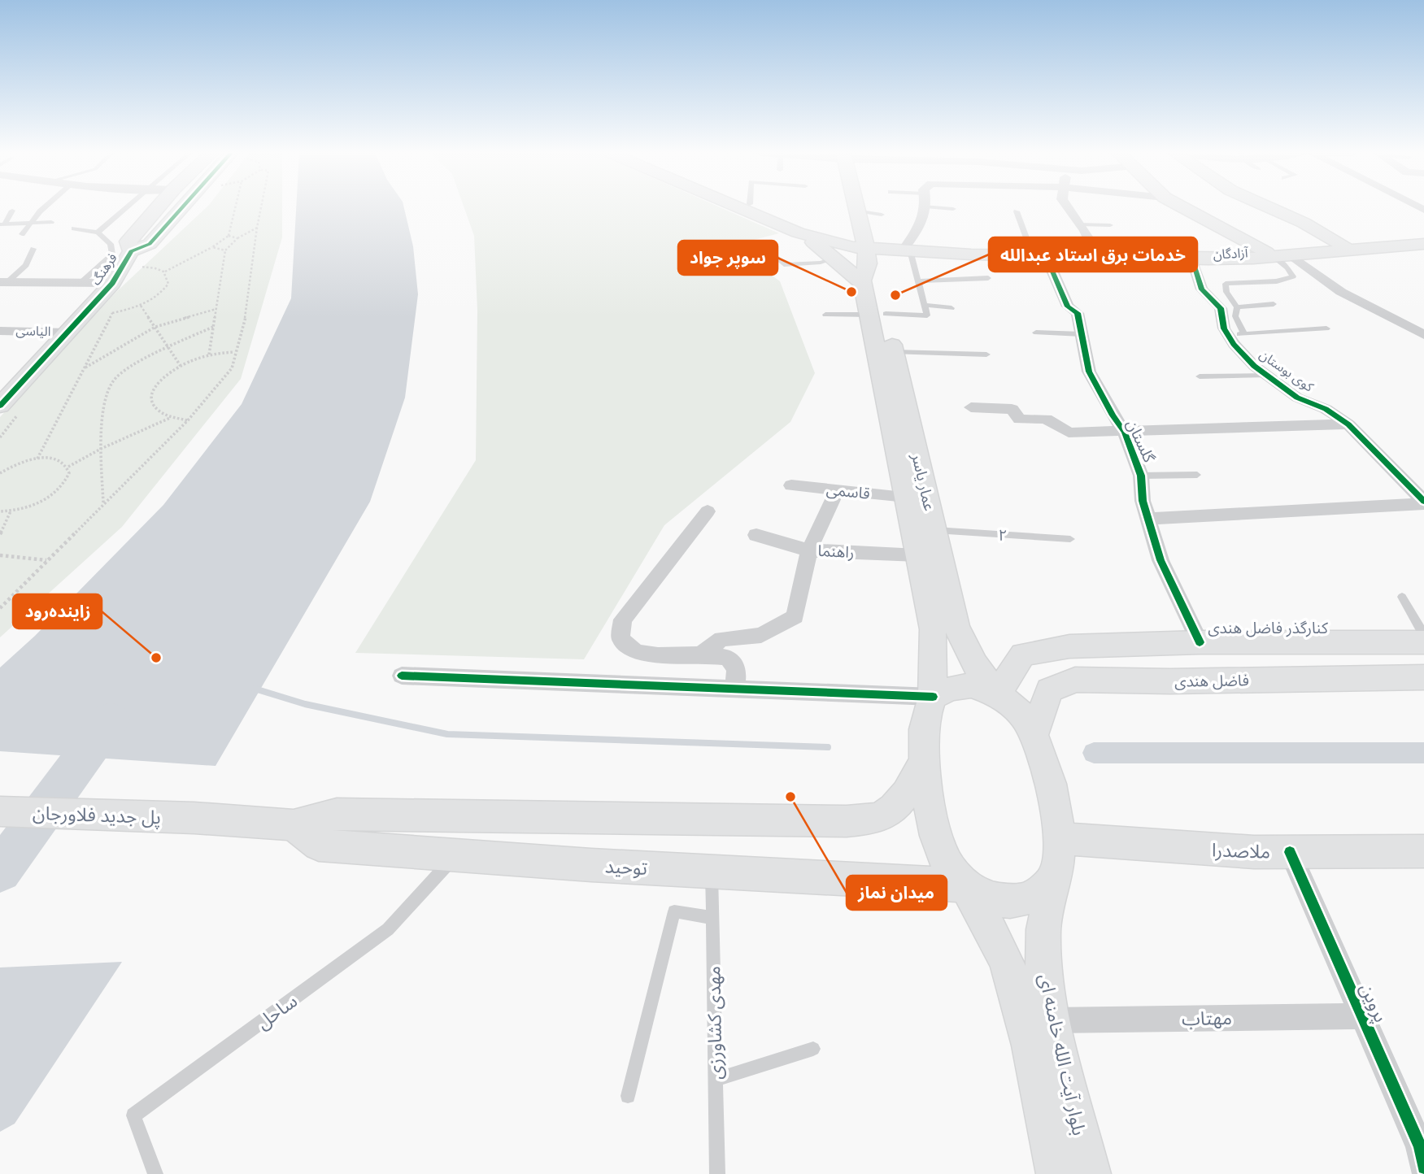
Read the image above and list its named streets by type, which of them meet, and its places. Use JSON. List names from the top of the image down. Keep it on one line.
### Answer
{"streets":{"main road":["آزادگان","فرهنگ","عمار یاسر","کنارگذر فاضل هندی","فاضل هندی","پل جدید فلاورجان","ملاصدرا","توحید","بلوار آیت الله خامنه ای"],"street":["الیاسی","کوی بوستان","گلستان","قاسمی","راهنما","پروین","مهتاب"],"lane":["۲","ساحل","مهدی کشاورزی"]},"crossings":[["آزادگان","کوی بوستان"],["آزادگان","گلستان"],["آزادگان","عمار یاسر"],["فرهنگ","الیاسی"],["گلستان","کنارگذر فاضل هندی"],["عمار یاسر","قاسمی"],["عمار یاسر","۲"],["عمار یاسر","راهنما"],["عمار یاسر","کنارگذر فاضل هندی"],["عمار یاسر","فاضل هندی"],["عمار یاسر","ملاصدرا"],["عمار یاسر","توحید"],["عمار یاسر","بلوار آیت الله خامنه ای"],["کنارگذر فاضل هندی","فاضل هندی"],["کنارگذر فاضل هندی","ملاصدرا"],["کنارگذر فاضل هندی","توحید"],["کنارگذر فاضل هندی","بلوار آیت الله خامنه ای"],["فاضل هندی","ملاصدرا"],["فاضل هندی","توحید"],["فاضل هندی","بلوار آیت الله خامنه ای"],["پل جدید فلاورجان","توحید"],["ملاصدرا","توحید"],["ملاصدرا","پروین"],["ملاصدرا","بلوار آیت الله خامنه ای"],["توحید","ساحل"],["توحید","مهدی کشاورزی"],["توحید","بلوار آیت الله خامنه ای"],["پروین","مهتاب"],["مهتاب","بلوار آیت الله خامنه ای"]],"places":["سوپر جواد","خدمات برق استاد عبدالله","زاینده‌رود","میدان نماز"]}
